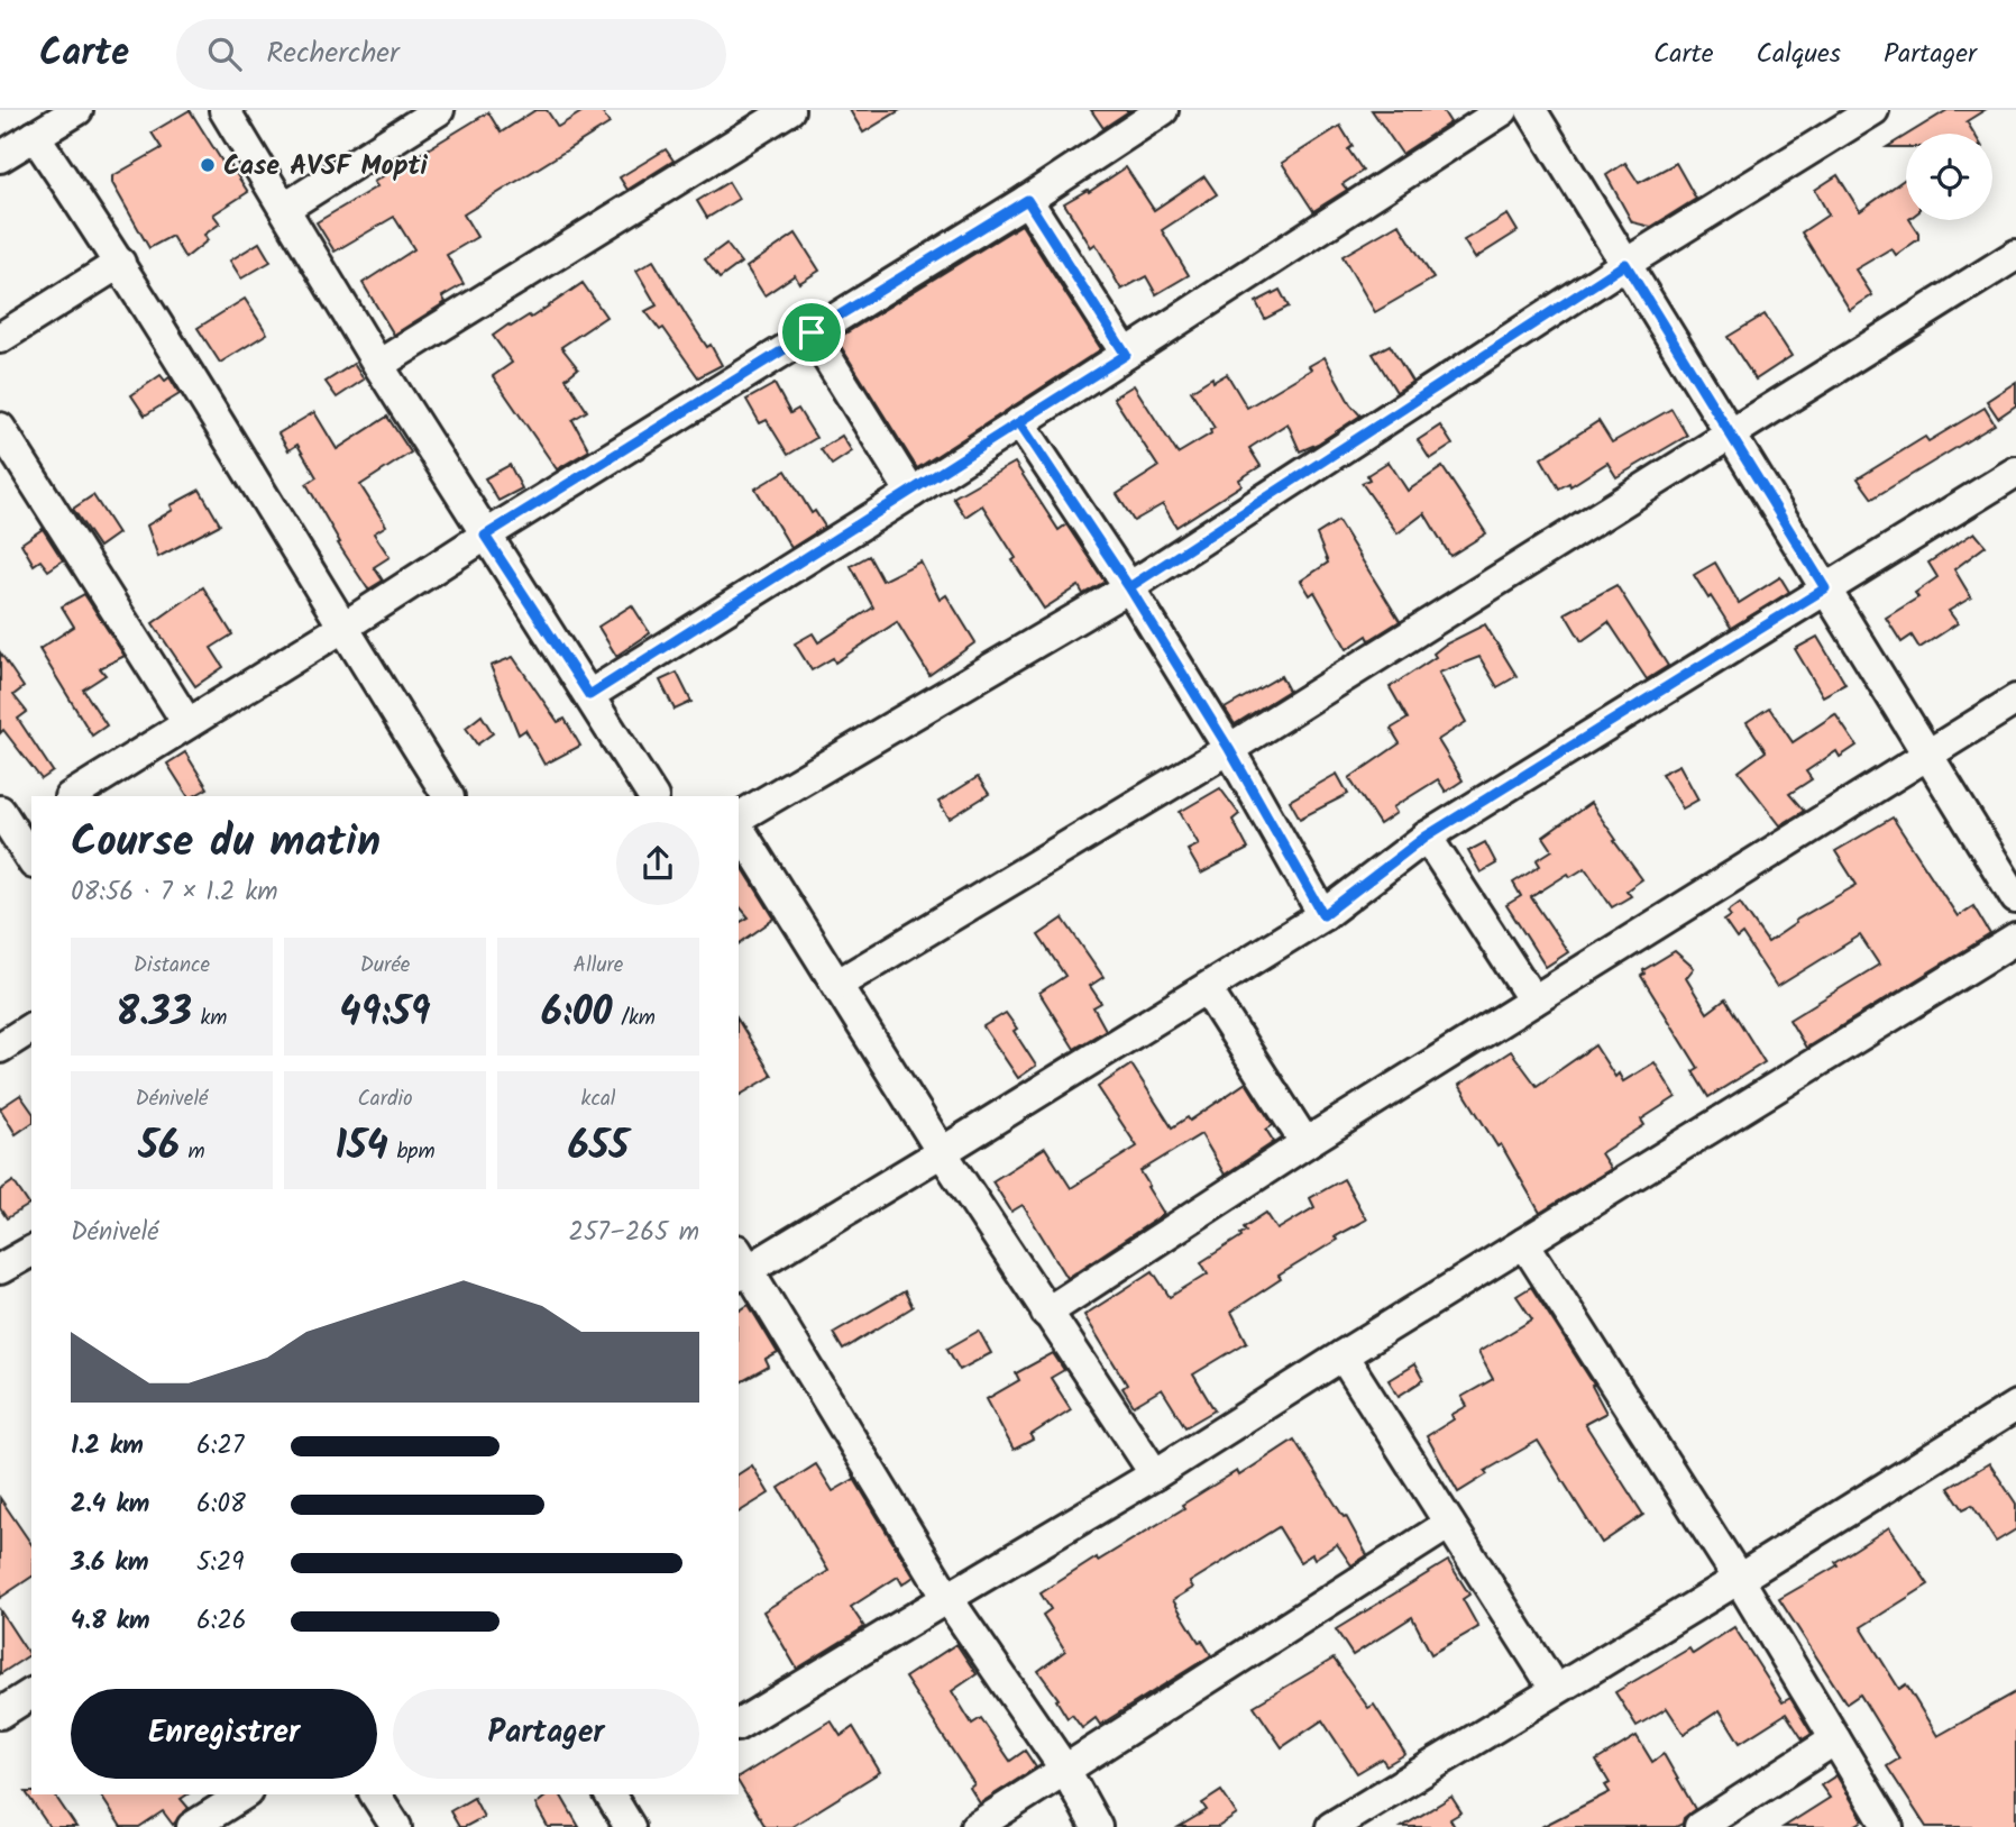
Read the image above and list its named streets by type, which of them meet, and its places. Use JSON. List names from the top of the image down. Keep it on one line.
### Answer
{"places":["Case AVSF Mopti"],"page":{"header":"Carte","search":"Rechercher","nav":["Carte","Calques","Partager"],"heading":["Course du matin","08:56 · 7 × 1.2 km"],"stats":[["Distance","8.33 km"],["Durée","49:59"],["Allure","6:00 /km"],["Dénivelé","56 m"],["Cardio","154 bpm"],["kcal","655"]],"chart":["Dénivelé","257–265 m"],"list":[{"name":"1.2 km","note":"6:27"},{"name":"2.4 km","note":"6:08"},{"name":"3.6 km","note":"5:29"},{"name":"4.8 km","note":"6:26"}],"buttons":["Enregistrer","Partager"]}}
